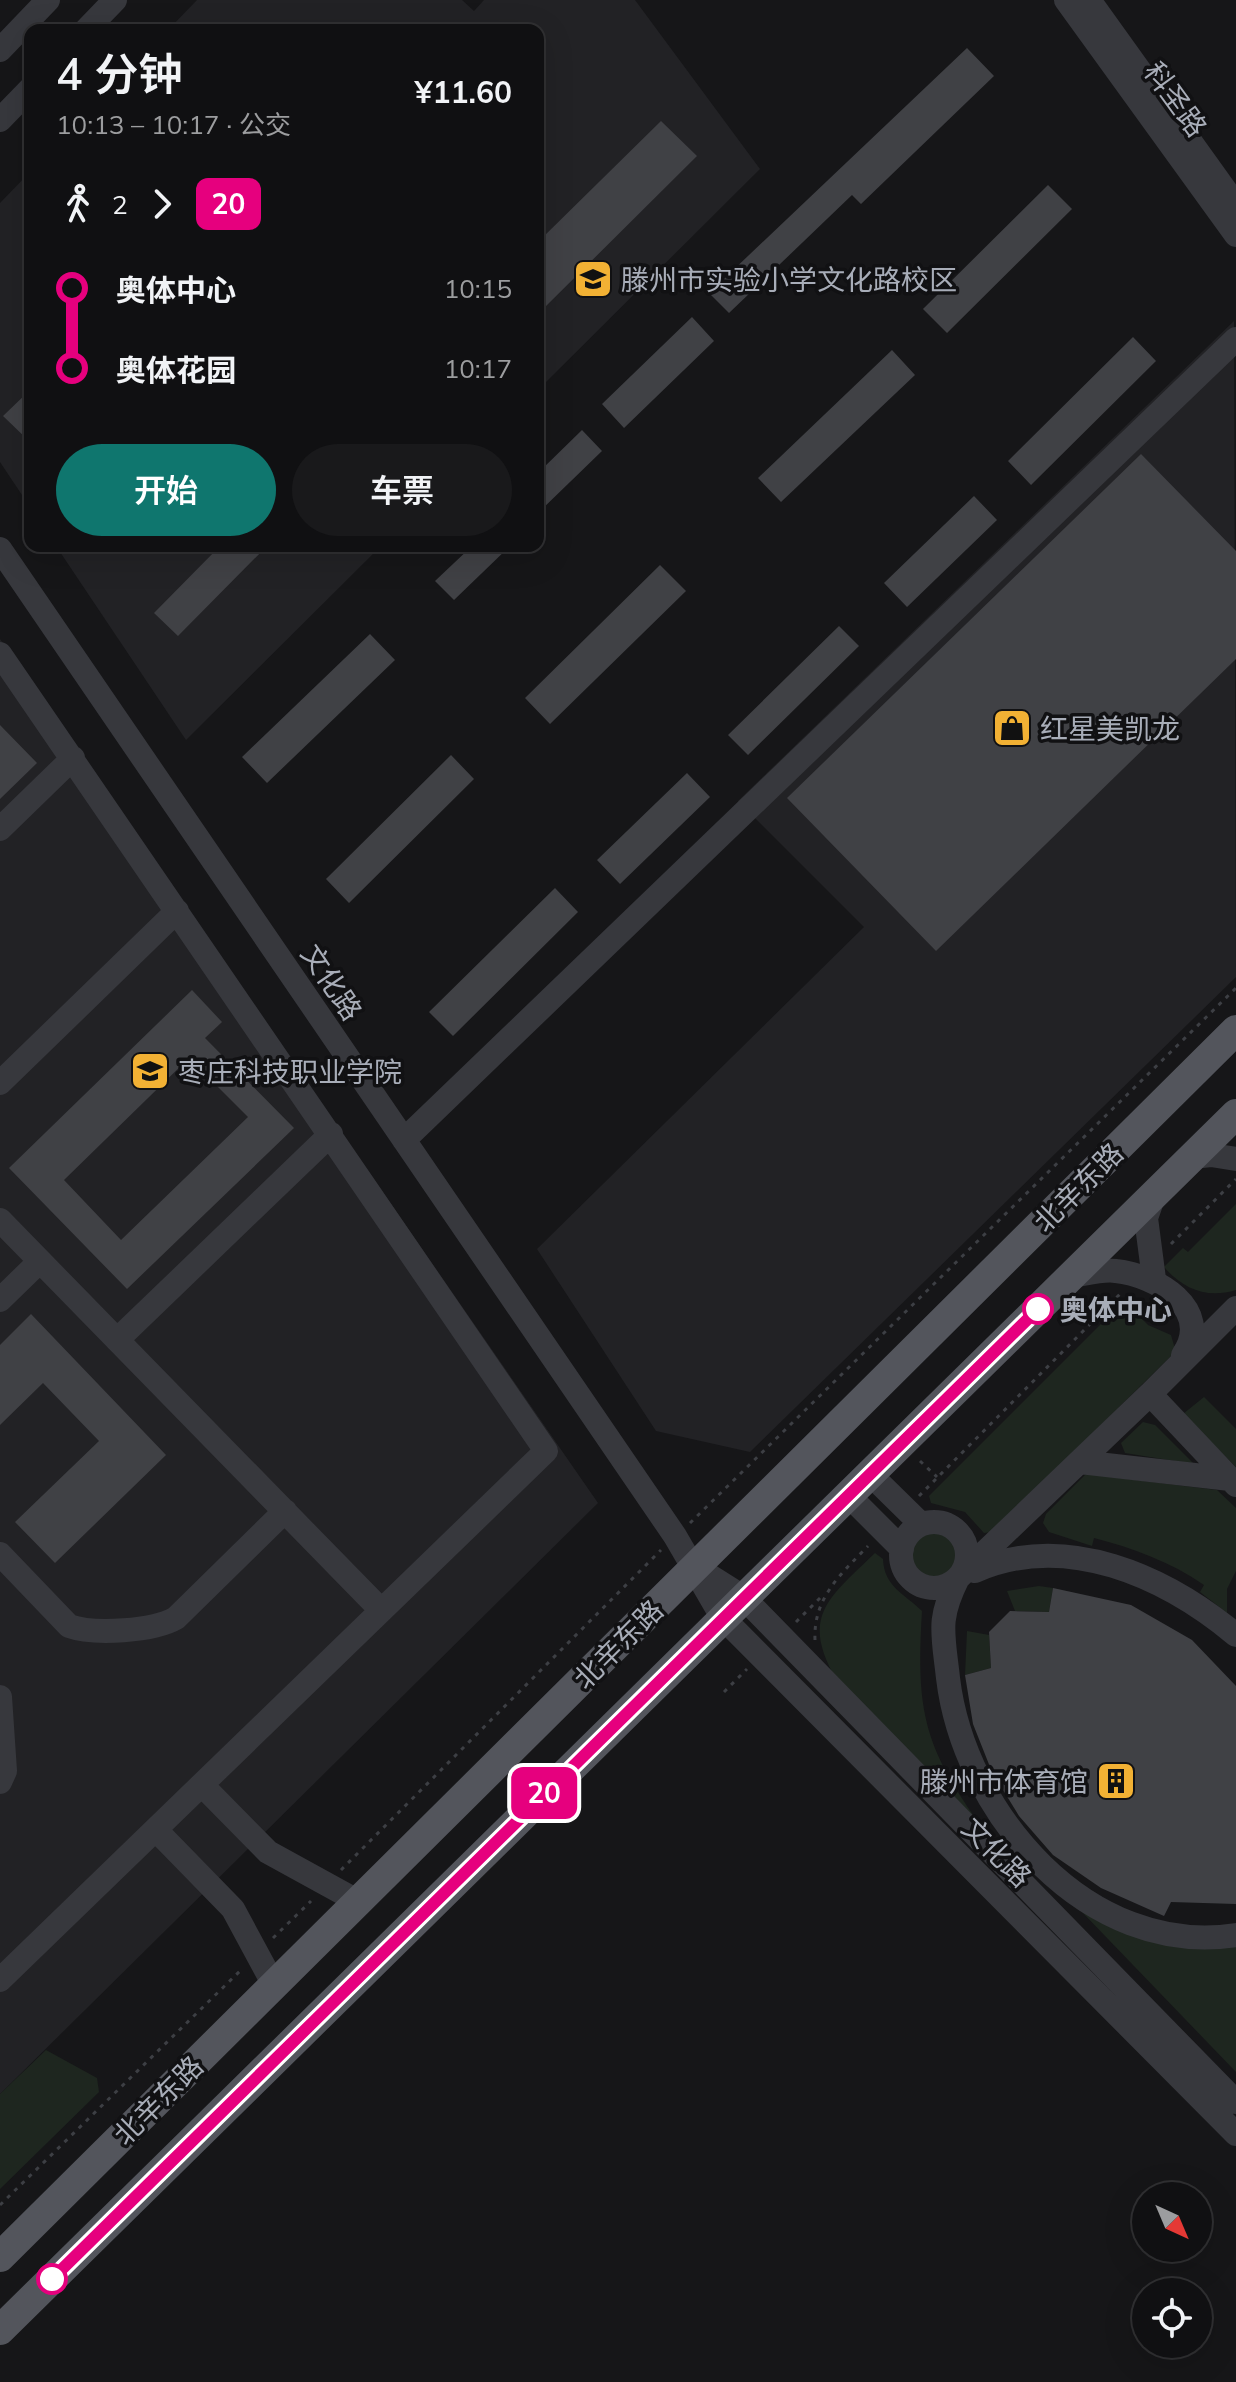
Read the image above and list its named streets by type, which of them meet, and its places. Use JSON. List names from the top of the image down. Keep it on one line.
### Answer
{"streets":{"main road":["北辛东路"],"street":["科圣路","文化路"]},"crossings":[["文化路","北辛东路"]],"places":{"school or university":["滕州市实验小学文化路校区","枣庄科技职业学院"],"shop":["红星美凯龙"],"other":["奥体中心"],"building":["滕州市体育馆"]},"lines":["bus line 20"],"north":"bottom right","page":{"on_map":"20","heading":["4 分钟","10:13 – 10:17 · 公交","¥11.60"],"legs":["2","20"],"list":[{"name":"奥体中心","value":"10:15"},{"name":"奥体花园","value":"10:17"}],"buttons":["开始","车票"]}}
